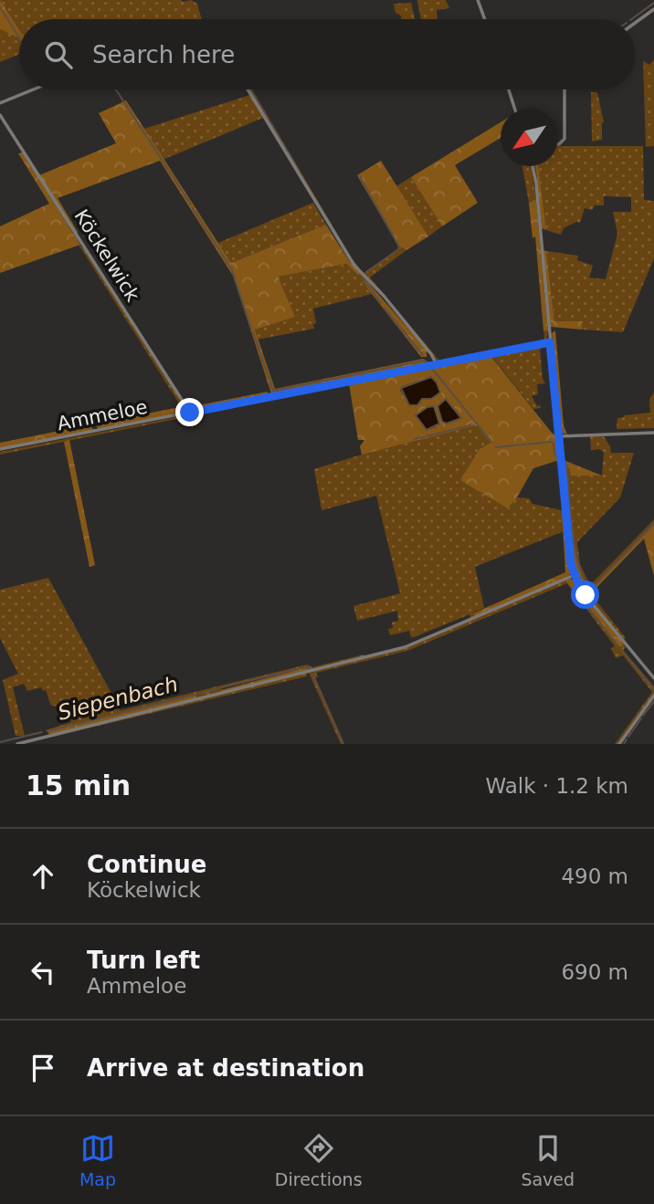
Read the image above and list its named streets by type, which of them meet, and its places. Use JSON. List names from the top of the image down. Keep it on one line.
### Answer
{"streets":{"street":["Köckelwick","Ammeloe"]},"crossings":[["Köckelwick","Ammeloe"]],"water":["Siepenbach"],"north":"bottom left","page":{"search":"Search here","heading":["15 min","Walk · 1.2 km"],"list":[["Continue","Köckelwick","490 m"],["Turn left","Ammeloe","690 m"],"Arrive at destination"],"nav":["Map","Directions","Saved"]}}
